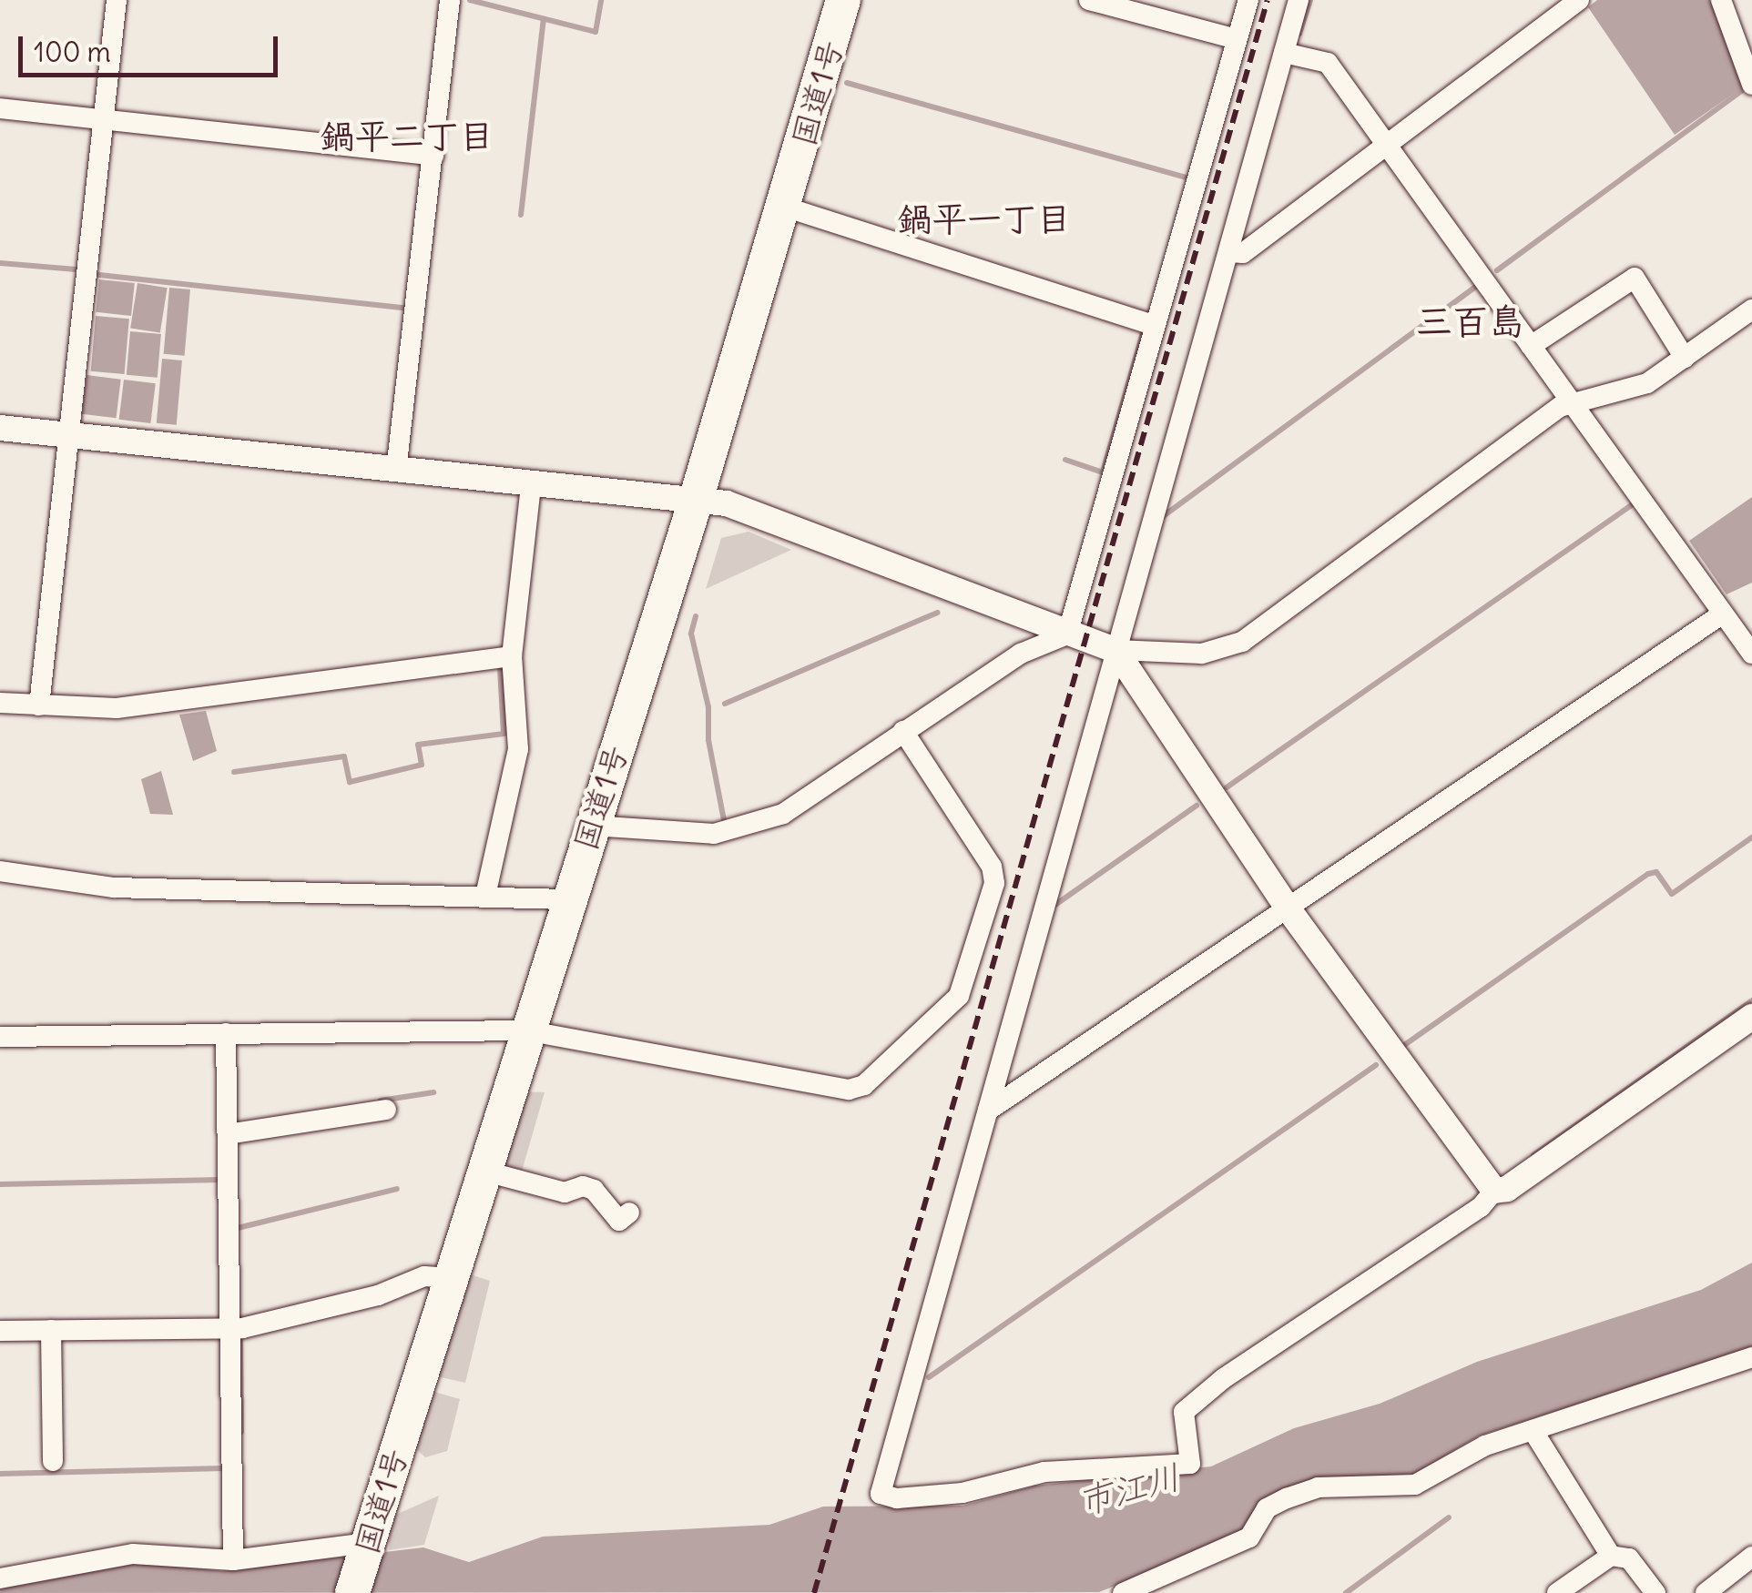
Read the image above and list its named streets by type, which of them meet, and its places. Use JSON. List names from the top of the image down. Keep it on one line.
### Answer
{"streets":{"highway":["国道1号"]},"districts":["鍋平二丁目","鍋平一丁目","三百島"],"water":["市江川"],"scale_bar":"100 m"}
